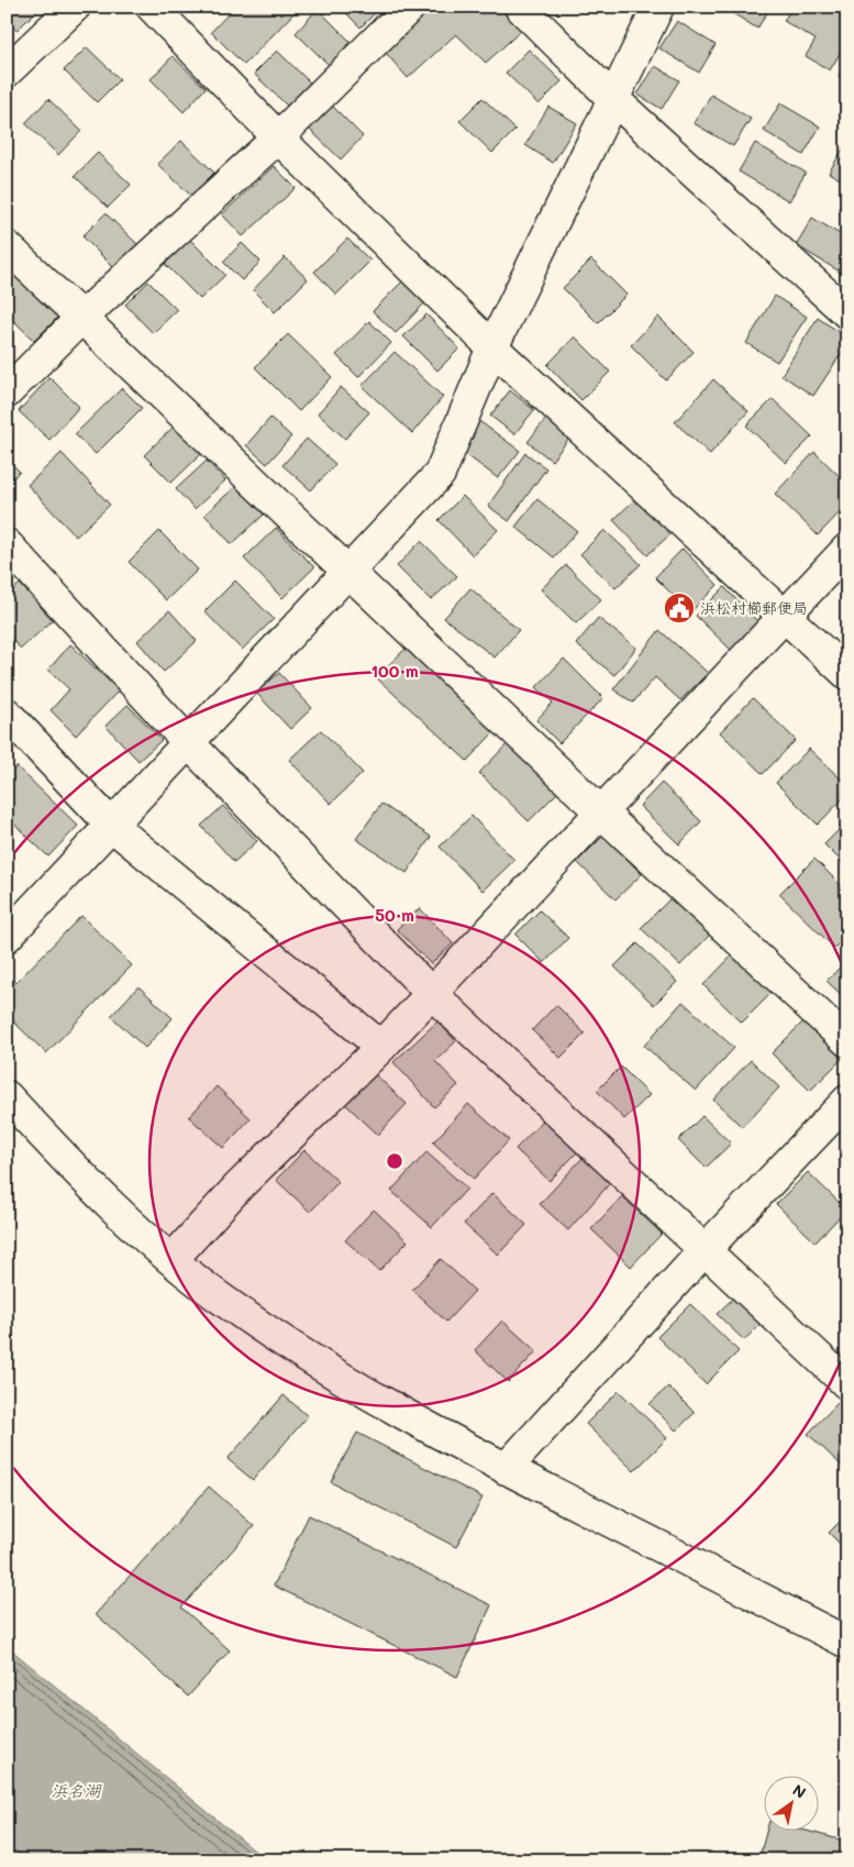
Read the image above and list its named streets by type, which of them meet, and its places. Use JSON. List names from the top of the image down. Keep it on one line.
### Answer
{"water":["浜名湖"],"places":{"public building":["浜松村櫛郵便局"]},"north":"top right","rings":["100 m","50 m"]}
